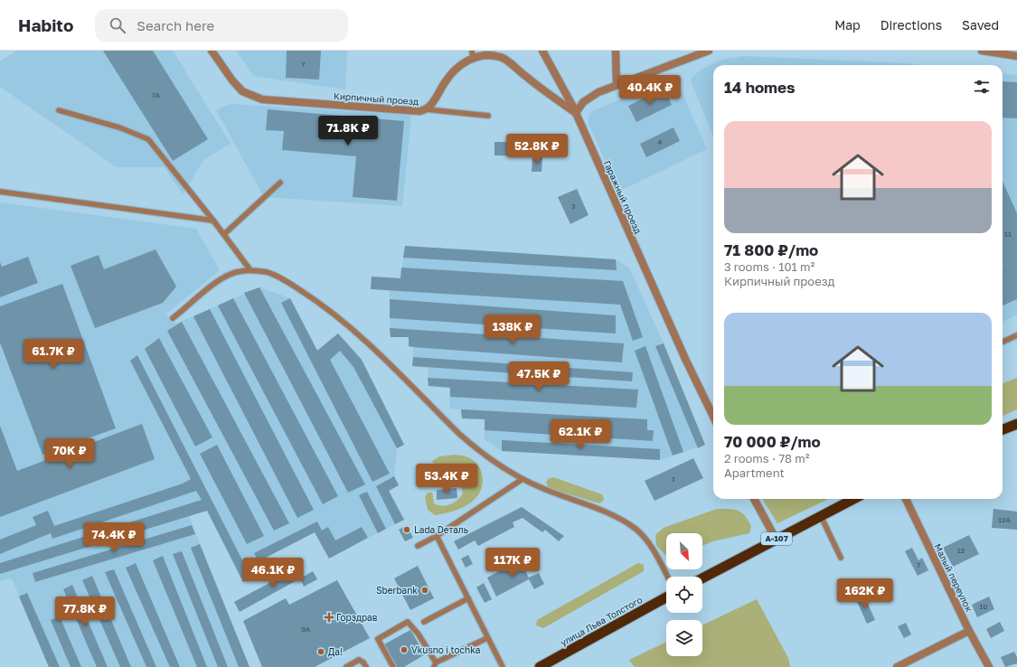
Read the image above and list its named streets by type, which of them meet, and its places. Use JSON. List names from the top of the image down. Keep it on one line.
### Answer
{"streets":{"highway":["А-107","улица Льва Толстого"],"street":["Кирпичный проезд","Гаражный проезд","Малый переулок"]},"crossings":[["Кирпичный проезд","Гаражный проезд"]],"places":{"other":["Lada Dеталь","Sberbank","Vkusno i tochka","Да!"],"health":["Горздрав"]},"house_numbers":["7","7А","4","3","11","1","12А","12","7","10","9А"],"north":"bottom right","page":{"header":"Habito","search":"Search here","nav":["Map","Directions","Saved"],"heading":"14 homes","price":["40.4K ₽","71.8K ₽","52.8K ₽","138K ₽","61.7K ₽","47.5K ₽","62.1K ₽","70K ₽","53.4K ₽","74.4K ₽","117K ₽","46.1K ₽","162K ₽","77.8K ₽"],"list":[{"name":"71 800 ₽/mo","note":"3 rooms · 101 m² · Кирпичный проезд"},{"name":"70 000 ₽/mo","note":"2 rooms · 78 m² · Apartment"}]}}
